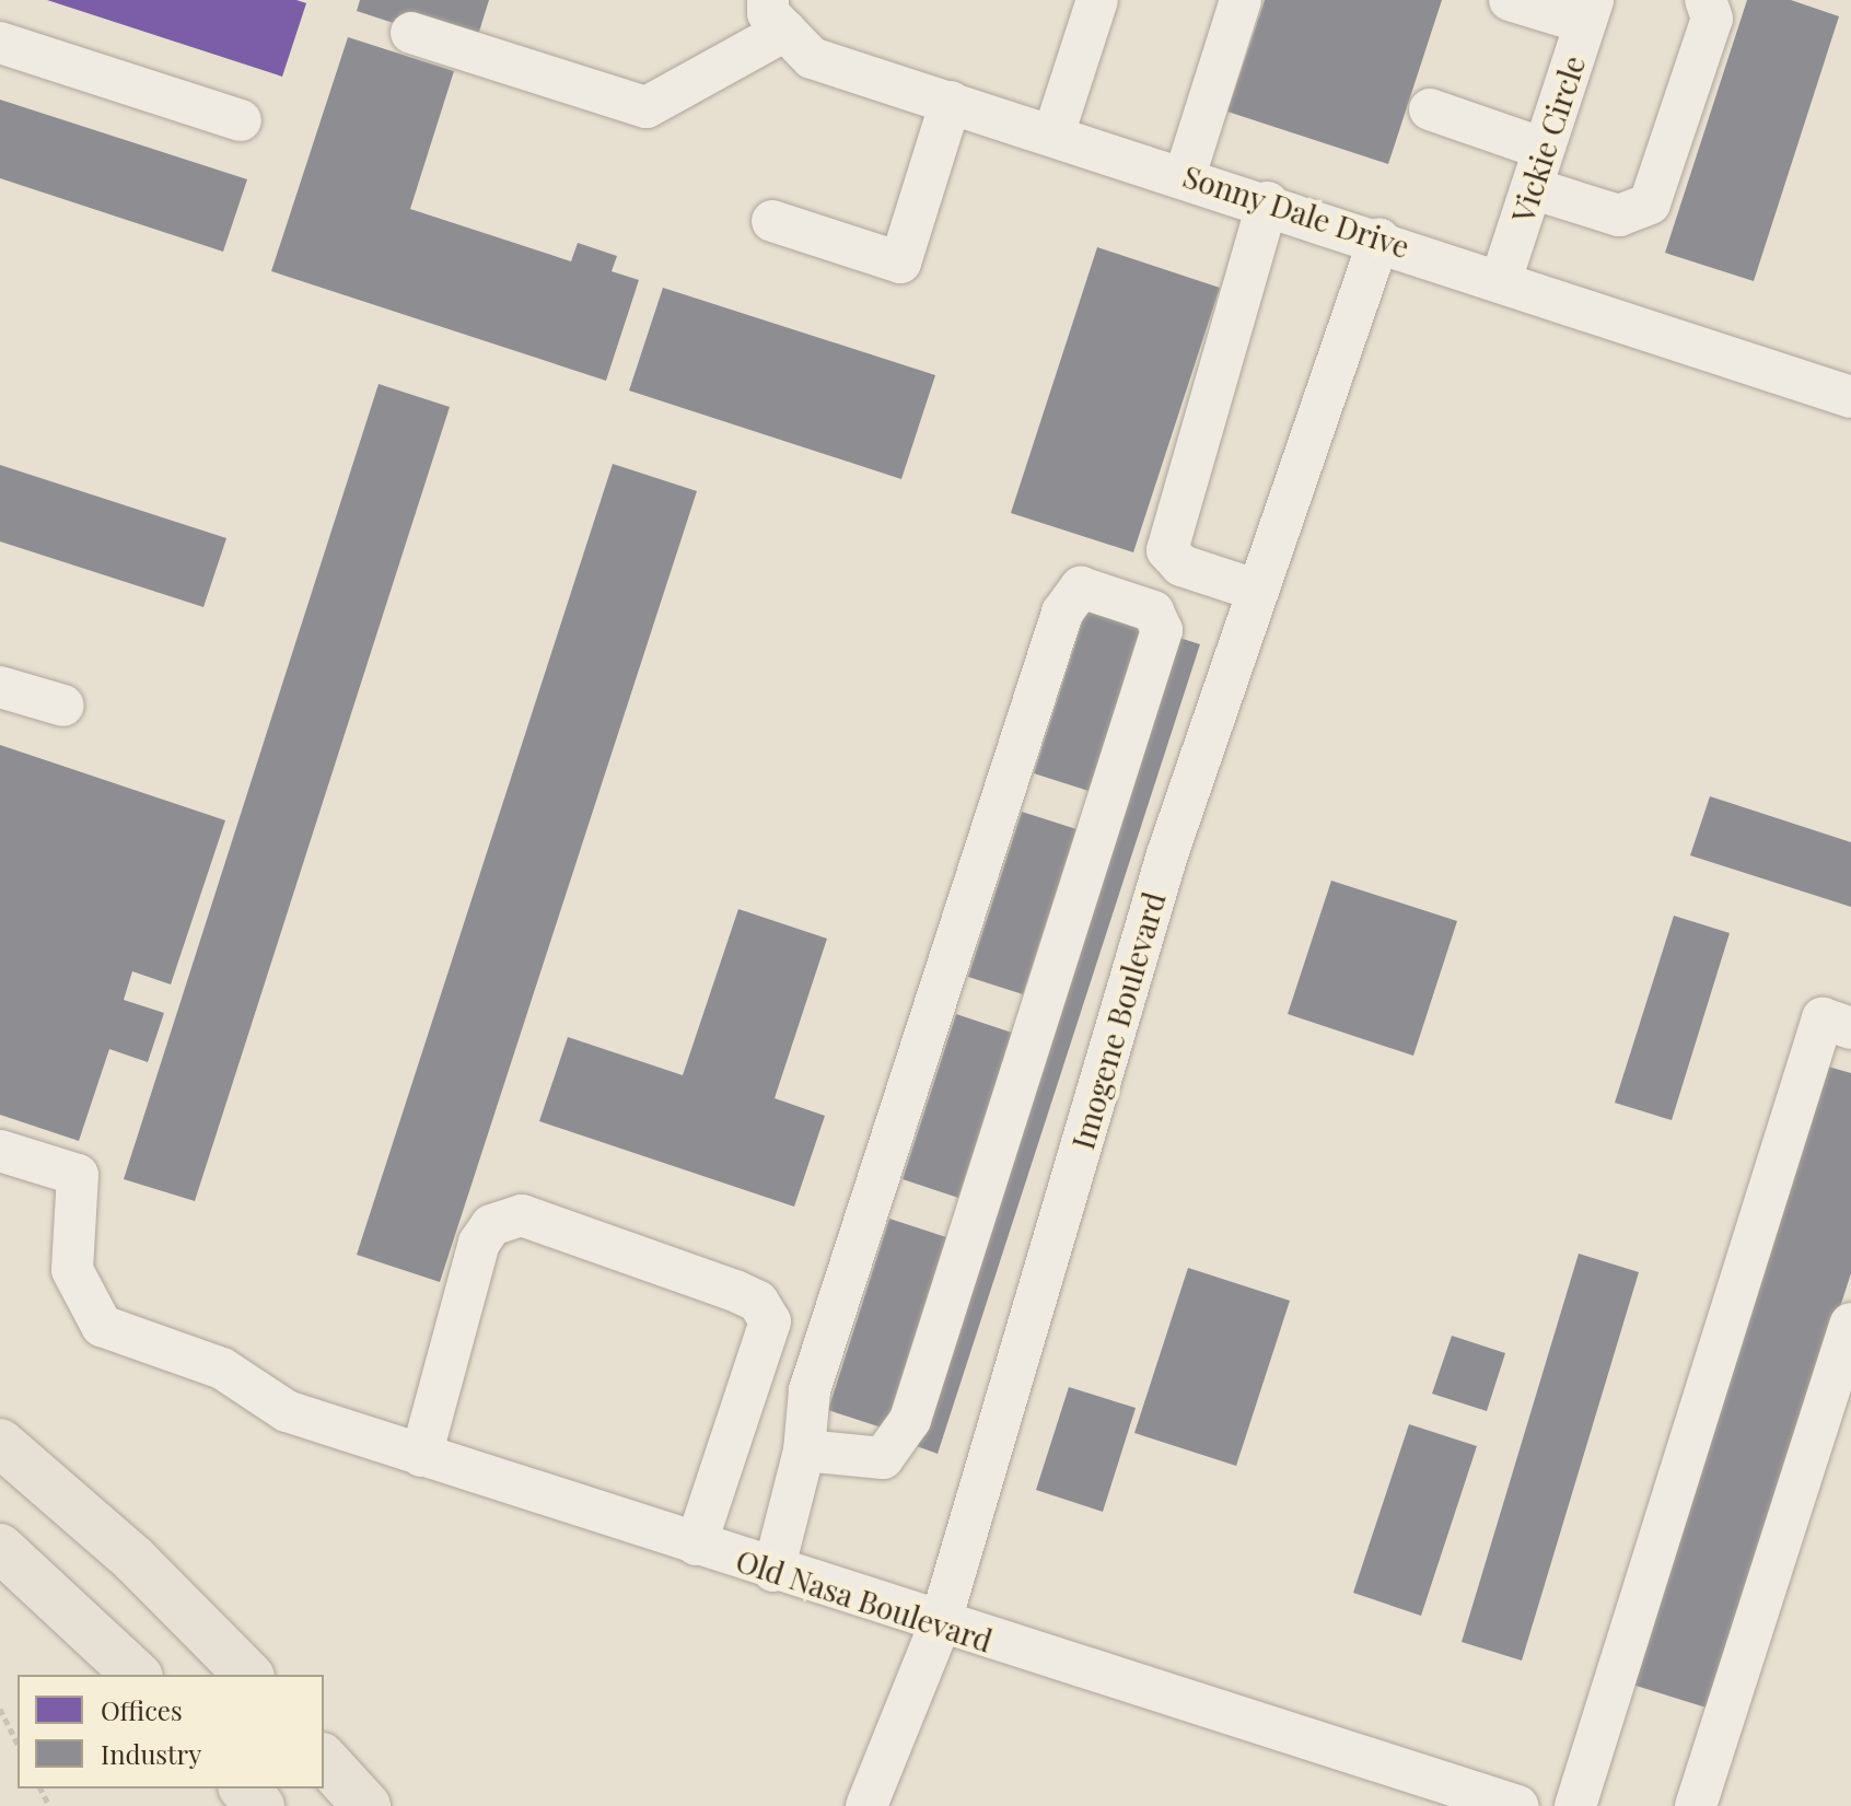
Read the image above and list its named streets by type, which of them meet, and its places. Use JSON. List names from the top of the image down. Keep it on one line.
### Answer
{"streets":{"street":["Vickie Circle","Sonny Dale Drive","Imogene Boulevard","Old Nasa Boulevard"]},"crossings":[["Vickie Circle","Sonny Dale Drive"],["Sonny Dale Drive","Imogene Boulevard"],["Imogene Boulevard","Old Nasa Boulevard"]],"legend":["Offices","Industry"]}
